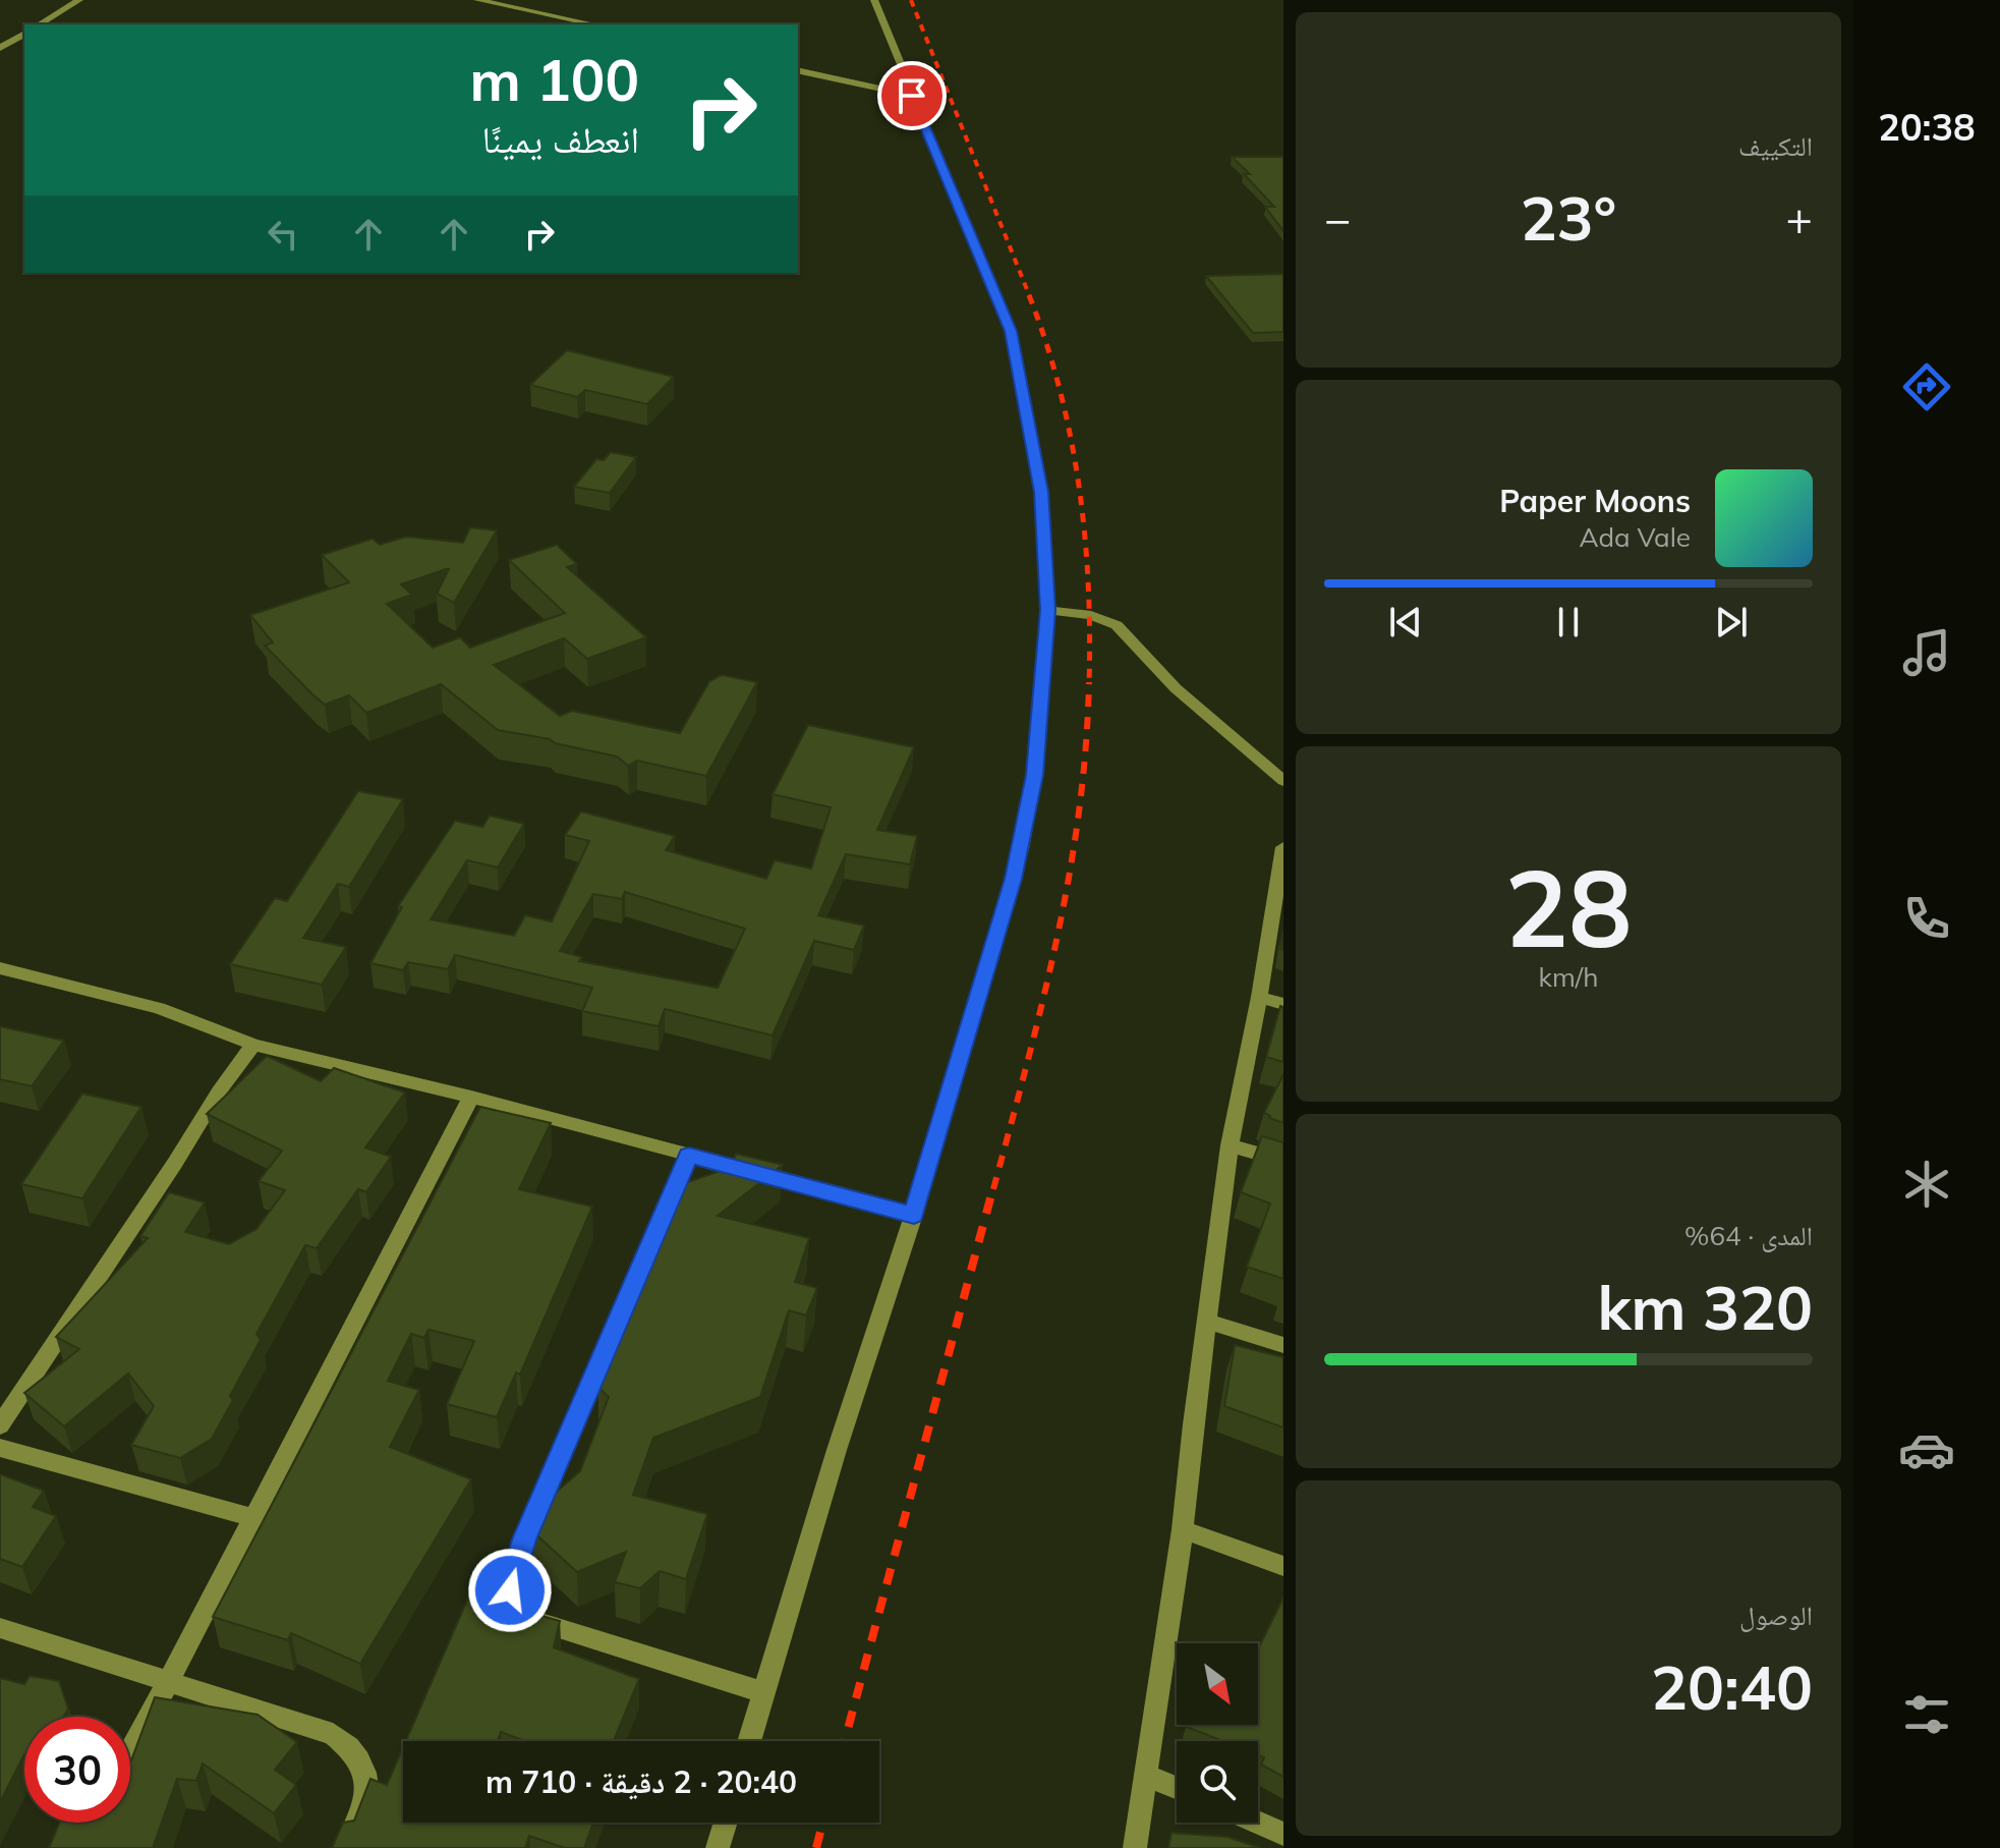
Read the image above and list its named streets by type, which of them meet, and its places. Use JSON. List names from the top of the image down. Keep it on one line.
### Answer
{"north":"bottom right","page":{"tabs":"20:38","tile":["التكييف",["28","km/h"],["المدى · 64%","320 km"],["الوصول","20:40"]],"turn":["100 m","انعطف يمينًا"],"heat":["−","23°","+"],"song":["Paper Moons","Ada Vale"],"limit":"30","trip":"20:40 · 2 دقيقة · 710 m"}}
